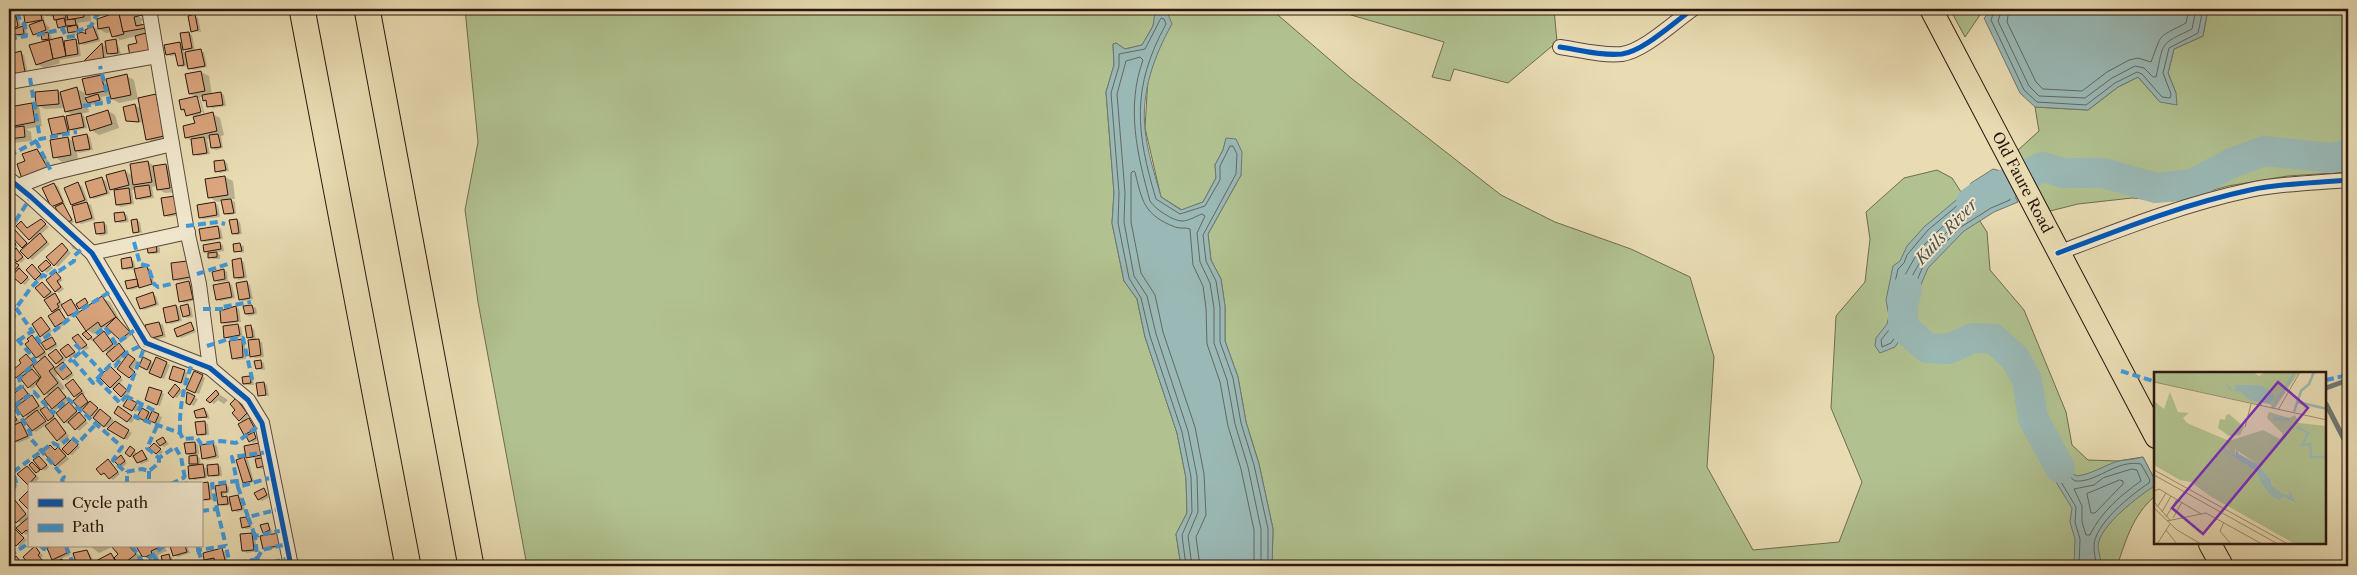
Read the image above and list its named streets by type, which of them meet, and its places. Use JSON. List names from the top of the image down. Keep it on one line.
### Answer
{"streets":{"main road":["Old Faure Road"]},"water":["Kuils River"],"legend":["Cycle path","Path"]}
